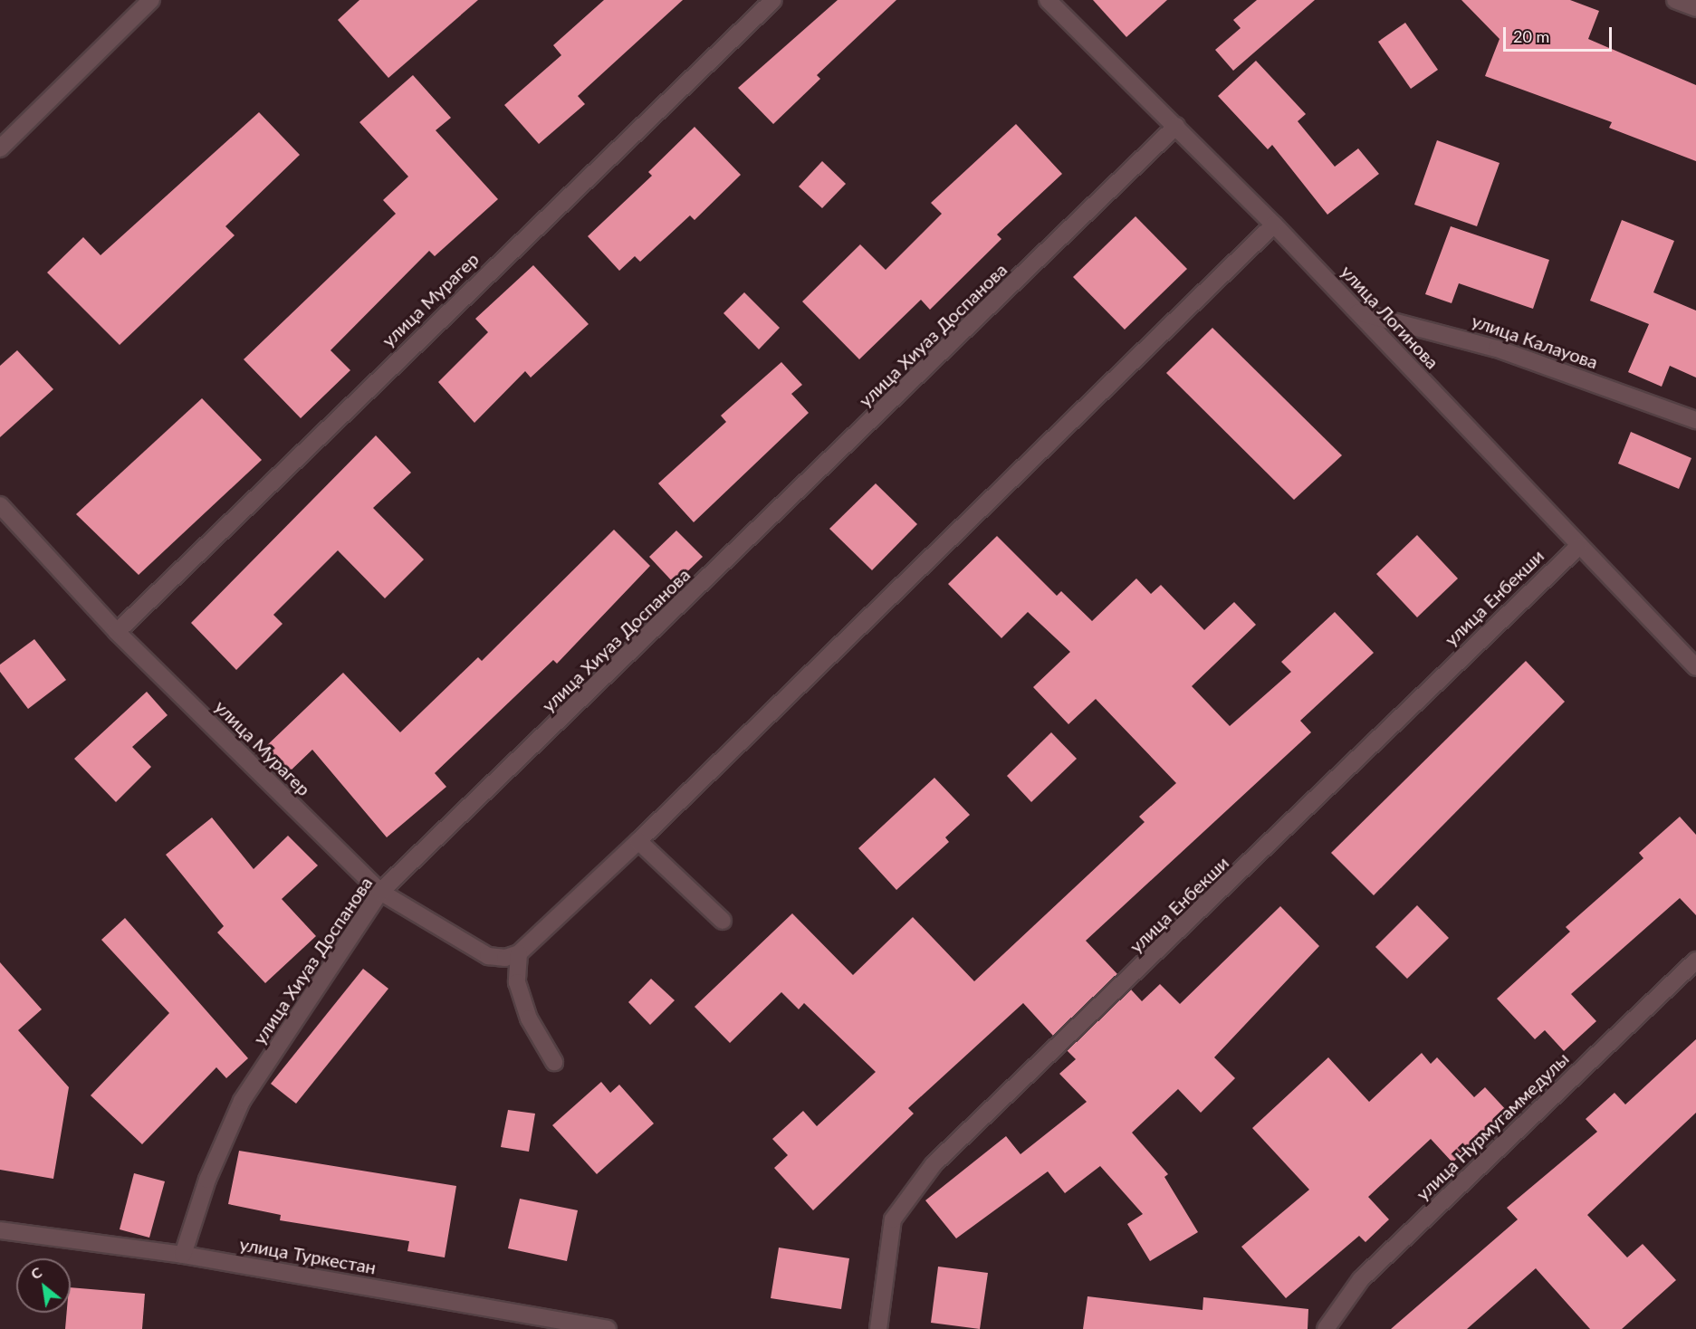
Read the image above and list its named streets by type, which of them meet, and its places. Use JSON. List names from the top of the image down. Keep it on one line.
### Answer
{"streets":{"street":["улица Мурагер","улица Логинова","улица Хиуаз Доспанова","улица Калауова","улица Енбекши","улица Нурмугаммедулы","улица Туркестан"]},"crossings":[["улица Мурагер","улица Хиуаз Доспанова"],["улица Логинова","улица Хиуаз Доспанова"],["улица Логинова","улица Калауова"],["улица Логинова","улица Енбекши"],["улица Хиуаз Доспанова","улица Туркестан"]],"scale_bar":"20 m","north":"top left"}
